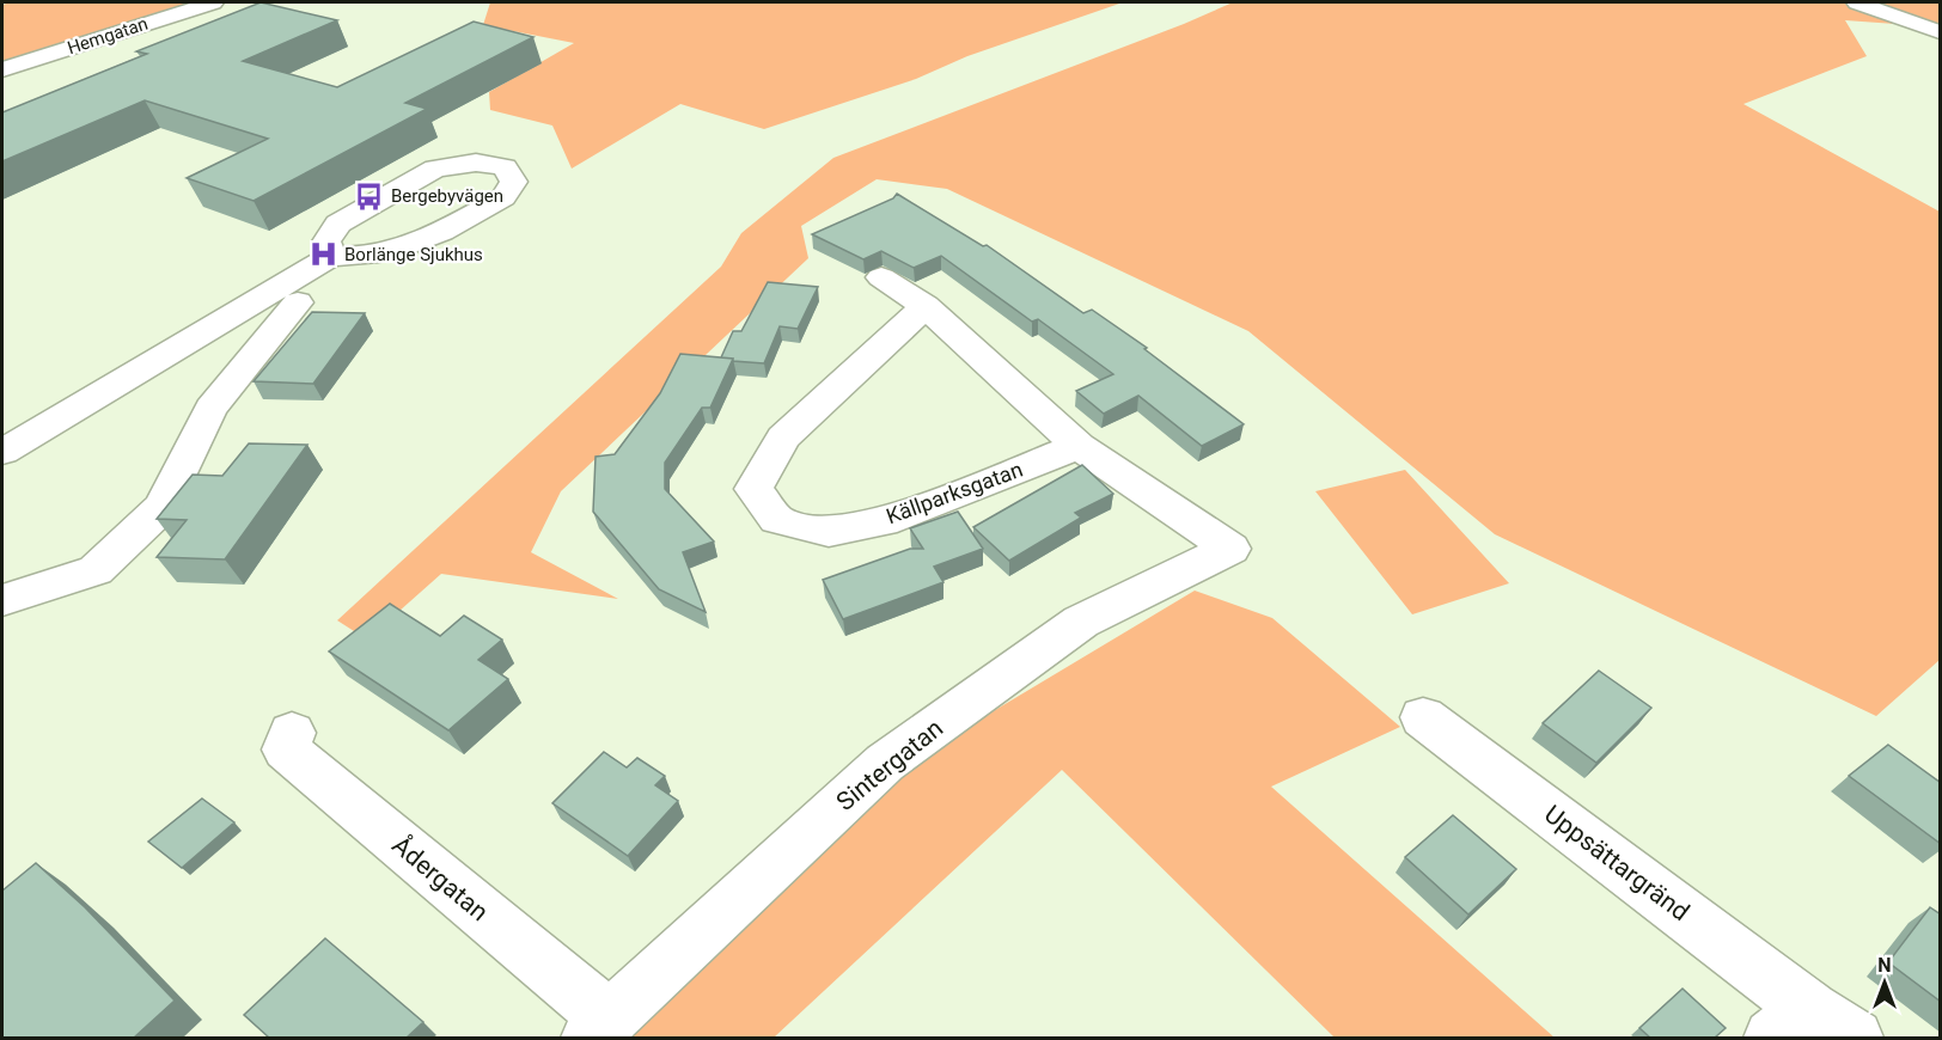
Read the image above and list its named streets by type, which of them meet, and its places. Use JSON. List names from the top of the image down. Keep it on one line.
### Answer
{"streets":{"street":["Hemgatan","Källparksgatan","Sintergatan","Uppsättargränd","Ådergatan"]},"crossings":[["Källparksgatan","Sintergatan"],["Sintergatan","Ådergatan"]],"places":{"bus stop":["Bergebyvägen"],"hospital":["Borlänge Sjukhus"]},"north":"top"}
